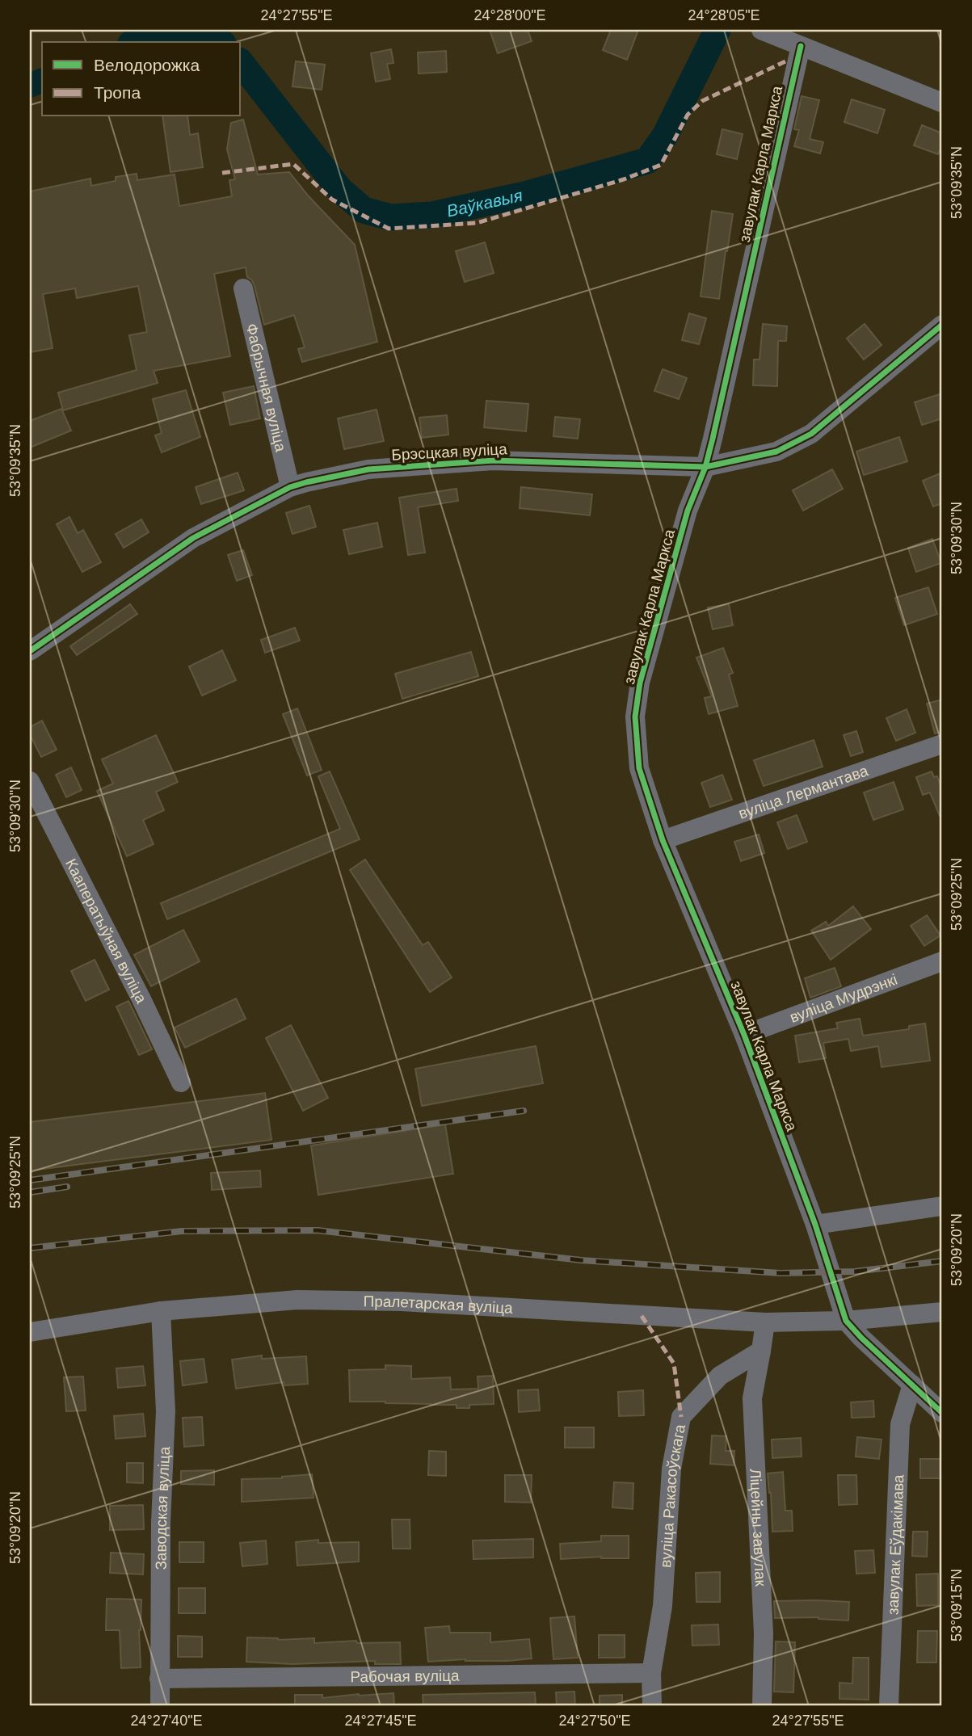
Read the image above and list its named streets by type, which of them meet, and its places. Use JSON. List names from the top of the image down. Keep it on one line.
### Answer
{"streets":{"street":["завулак Карла Маркса","Фабрычная вуліца","Брэсцкая вуліца","вуліца Лермантава","Кааператыўная вуліца","вуліца Мудрэнкі","Пралетарская вуліца","вуліца Ракасоўскага","Заводская вуліца","Ліцейны завулак","завулак Еўдакімава","Рабочая вуліца"]},"crossings":[["завулак Карла Маркса","Брэсцкая вуліца"],["завулак Карла Маркса","вуліца Лермантава"],["завулак Карла Маркса","вуліца Мудрэнкі"],["завулак Карла Маркса","Пралетарская вуліца"],["Фабрычная вуліца","Брэсцкая вуліца"],["Пралетарская вуліца","Заводская вуліца"],["вуліца Ракасоўскага","Ліцейны завулак"],["вуліца Ракасоўскага","Рабочая вуліца"],["Заводская вуліца","Рабочая вуліца"]],"water":["Ваўкавыя"],"legend":["Велодорожка","Тропа"],"coordinates":["24°27'55\"E","24°28'00\"E","24°28'05\"E","53°09'35\"N","53°09'30\"N","53°09'25\"N","53°09'20\"N","53°09'15\"N","24°27'40\"E","24°27'45\"E","24°27'50\"E"]}
